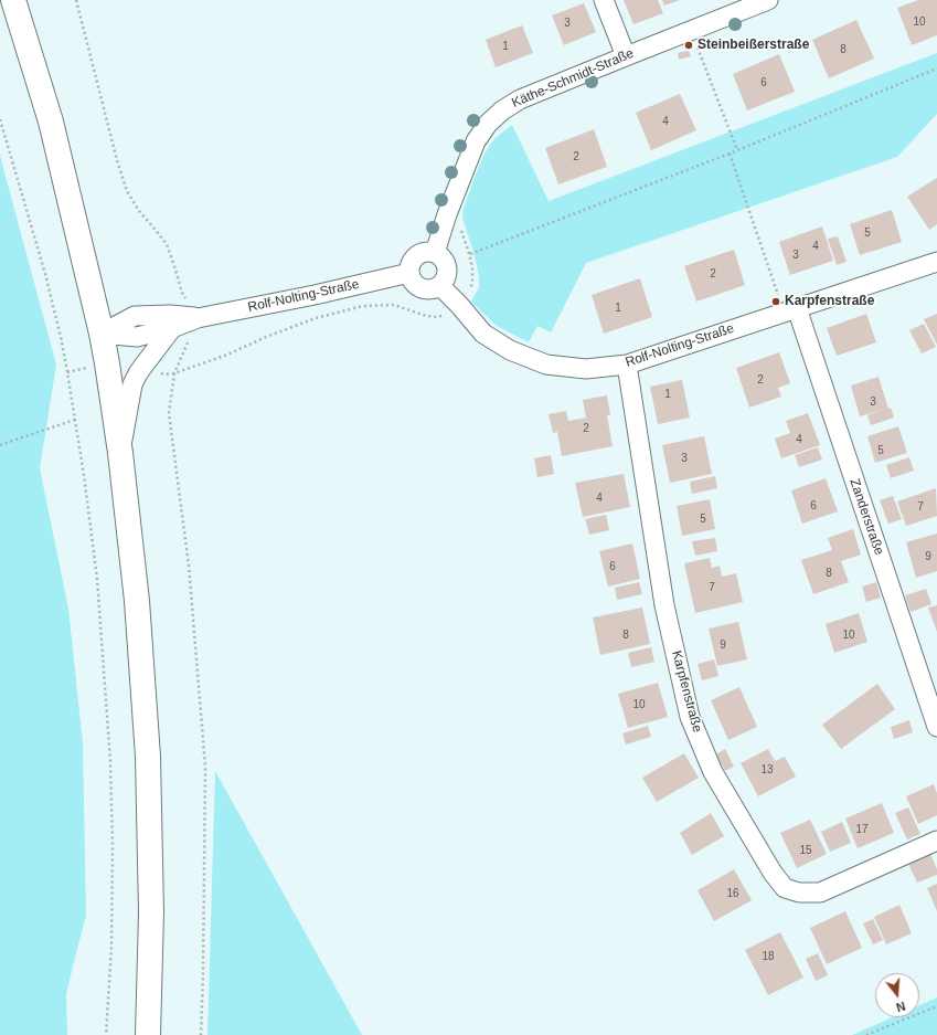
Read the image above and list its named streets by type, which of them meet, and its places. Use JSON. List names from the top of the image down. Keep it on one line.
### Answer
{"streets":{"street":["Käthe-Schmidt-Straße","Rolf-Nolting-Straße","Zanderstraße","Karpfenstraße"]},"crossings":[["Käthe-Schmidt-Straße","Rolf-Nolting-Straße"],["Rolf-Nolting-Straße","Zanderstraße"],["Rolf-Nolting-Straße","Karpfenstraße"]],"places":["Steinbeißerstraße","Karpfenstraße"],"house_numbers":["10","3","1","8","6","4","2","5","4","3","2","1","2","1","3","2","4","5","3","4","6","7","5","9","6","8","7","8","10","9","10","13","17","15","16","18"],"north":"bottom"}
